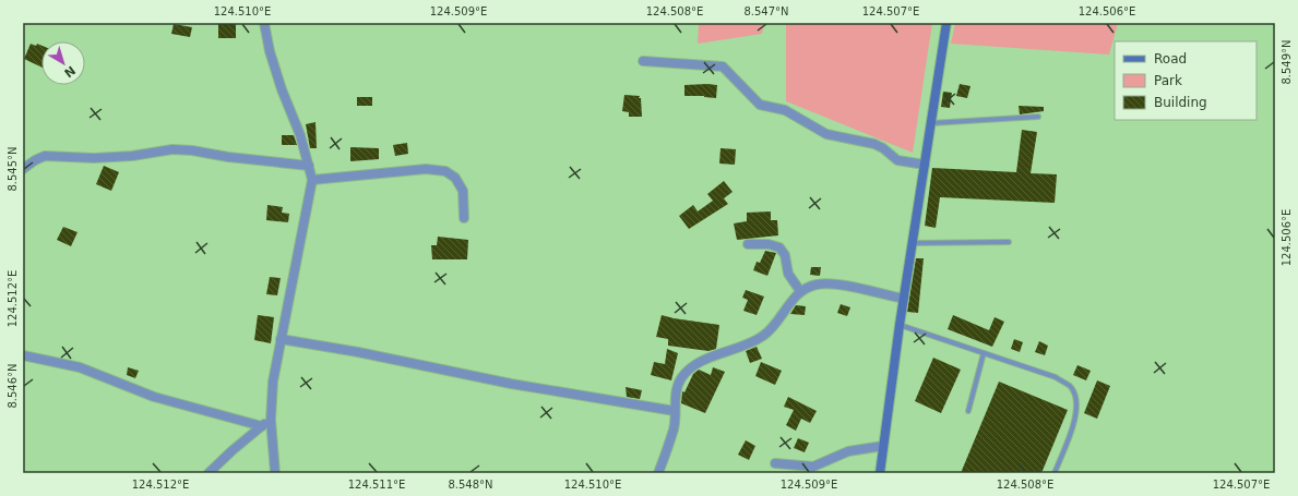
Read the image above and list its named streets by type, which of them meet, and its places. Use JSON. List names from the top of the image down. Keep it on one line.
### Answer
{"legend":["Road","Park","Building"],"north":"bottom right","coordinates":["124.510°E","124.509°E","124.508°E","8.547°N","124.507°E","124.506°E","8.549°N","8.545°N","124.512°E","8.546°N","124.511°E","8.548°N"]}
